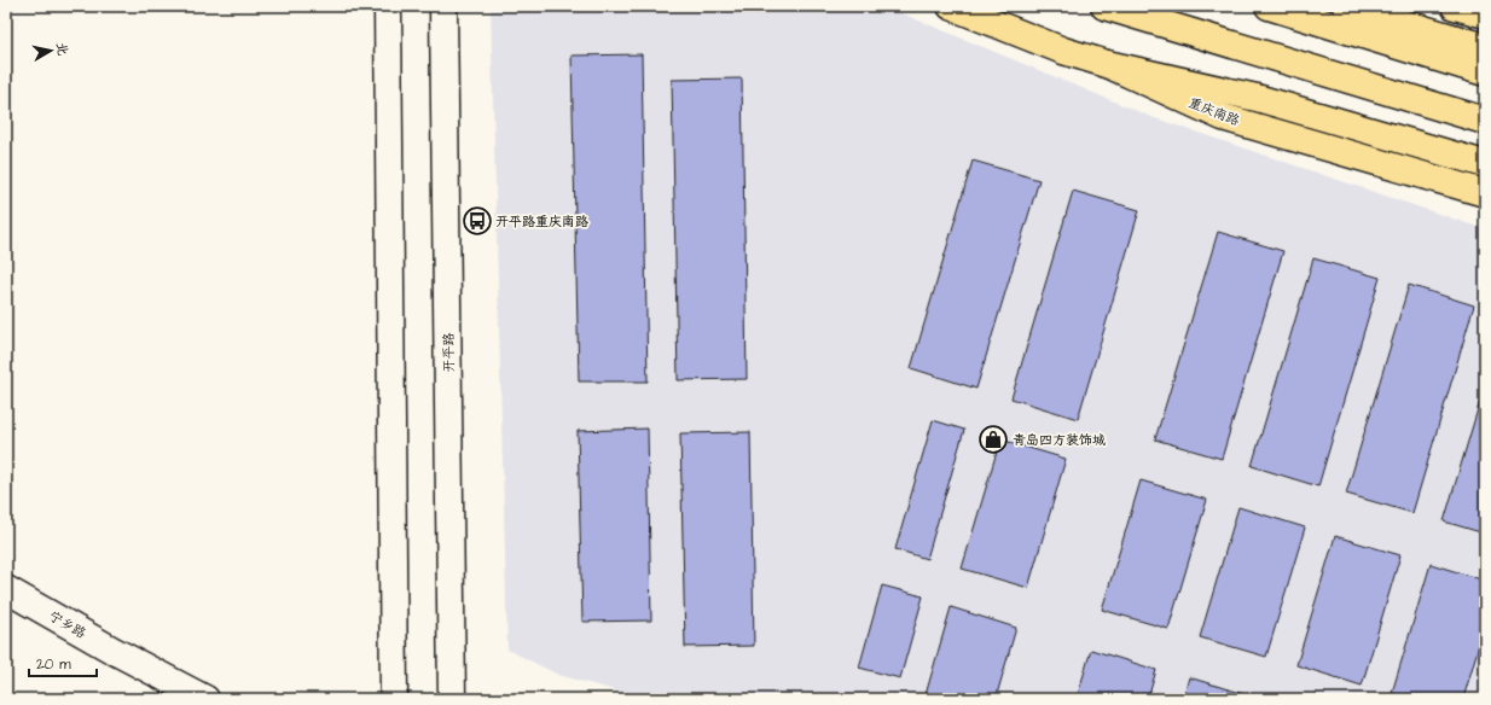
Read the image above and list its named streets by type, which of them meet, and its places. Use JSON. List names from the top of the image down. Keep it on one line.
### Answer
{"streets":{"main road":["重庆南路","开平路","宁乡路"]},"places":{"bus stop":["开平路重庆南路"],"shop":["青岛四方装饰城"]},"scale_bar":"20 m","north":"right"}
